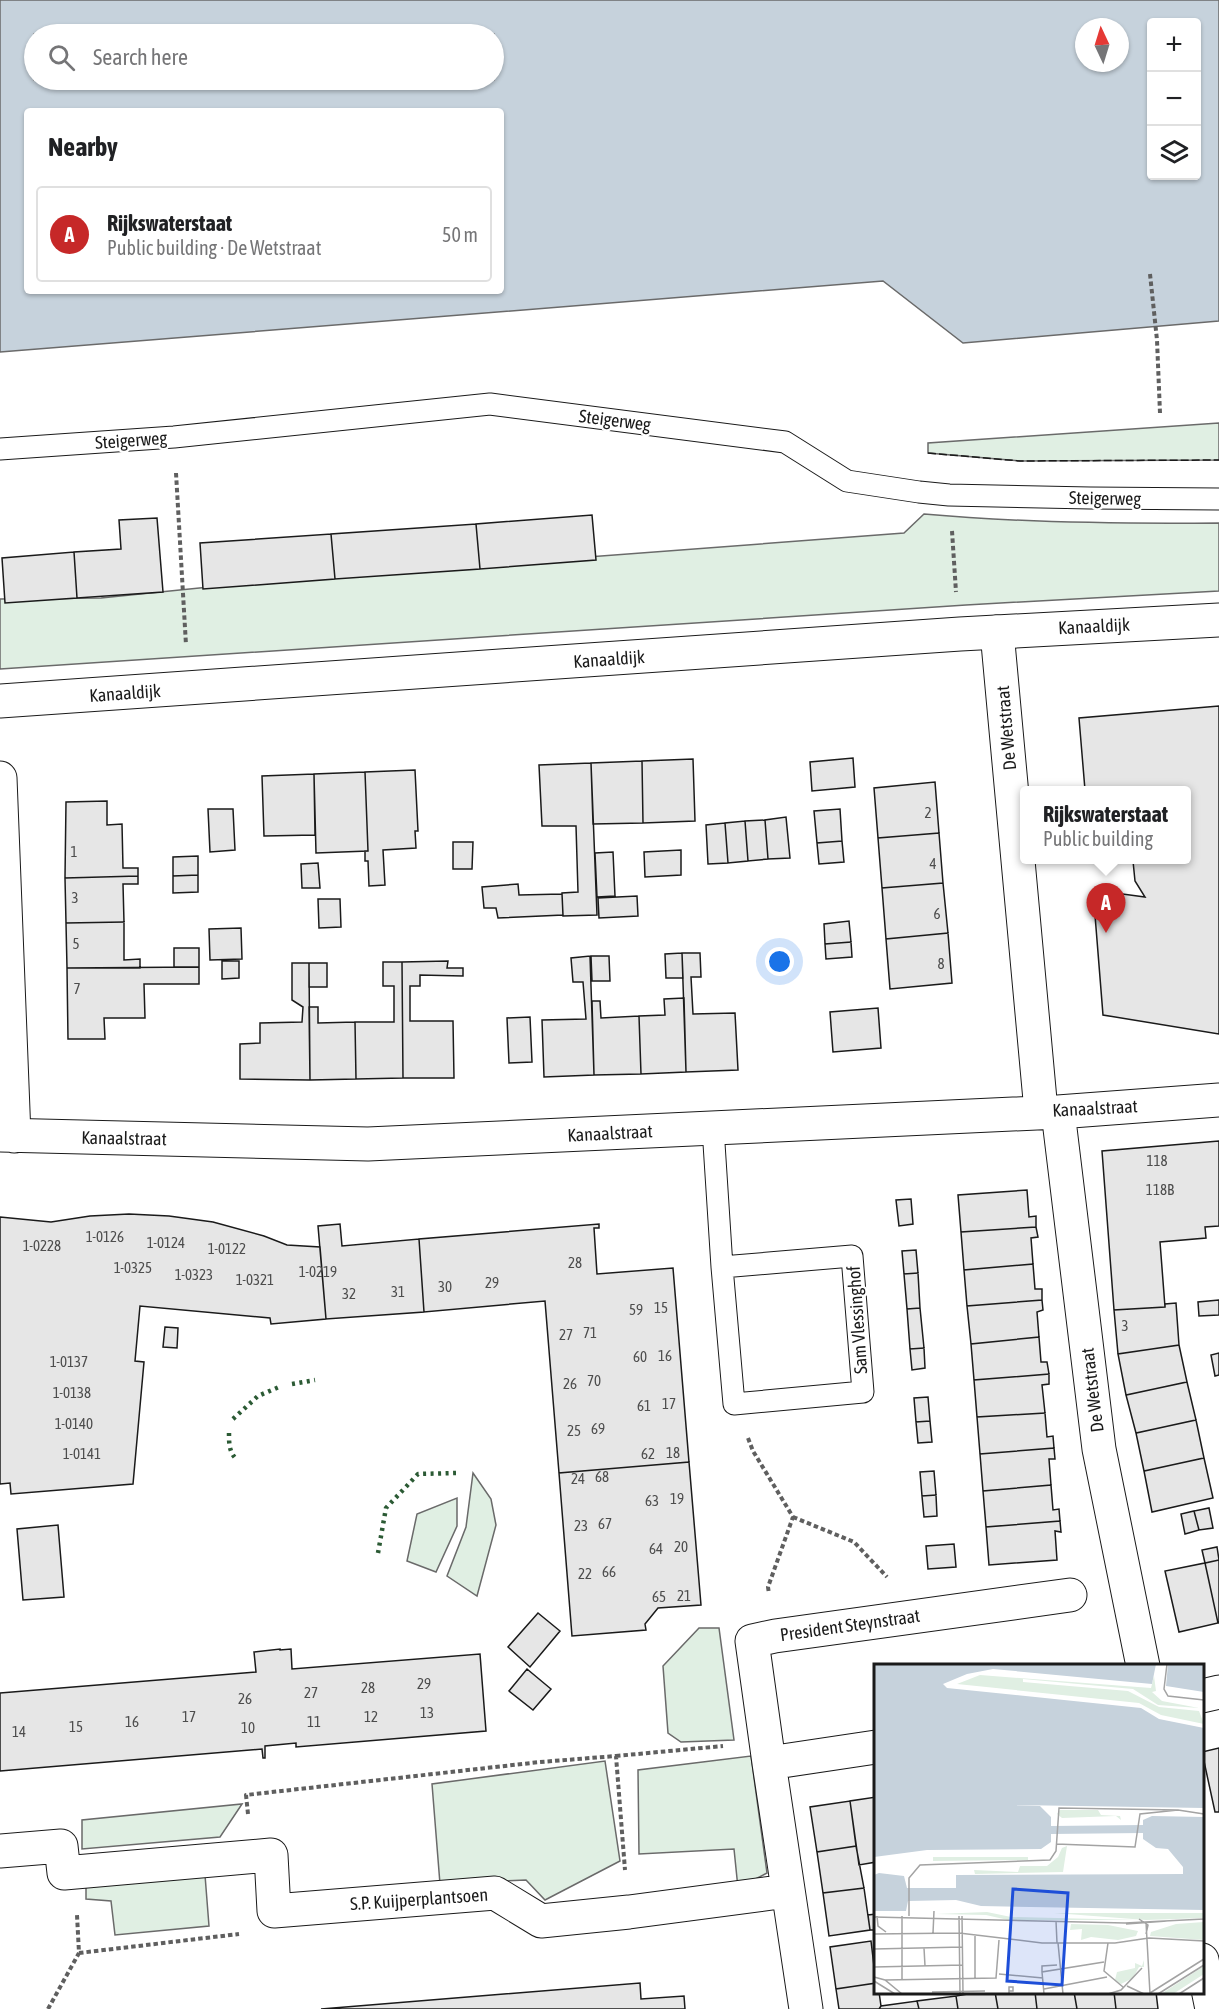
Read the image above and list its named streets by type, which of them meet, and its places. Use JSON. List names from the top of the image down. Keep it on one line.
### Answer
{"streets":{"street":["Kanaaldijk","De Wetstraat","Kanaalstraat","President Steynstraat","S.P. Kuijperplantsoen"],"lane":["Steigerweg","Sam Vlessinghof"]},"crossings":[["Kanaaldijk","De Wetstraat"],["De Wetstraat","Kanaalstraat"],["President Steynstraat","S.P. Kuijperplantsoen"]],"house_numbers":["2","1","4","3","6","5","8","7","118","118B","1-0126","1-0124","1-0228","1-0122","28","1-0325","1-0219","1-0323","1-0321","29","30","31","32","15","59","3","71","27","16","60","1-0137","70","26","1-0138","17","61","1-0140","69","25","18","1-0141","62","68","24","19","63","67","23","20","64","66","22","21","65","29","28","27","26","13","17","12","16","11","15","10","14"],"north":"top","page":{"map_buttons":["+","−"],"search":"Search here","heading":"Nearby","list":[{"mark":"A","name":"Rijkswaterstaat","note":"Public building · De Wetstraat","value":"50 m"}],"popup":["Rijkswaterstaat","Public building"],"pins":"A"}}
